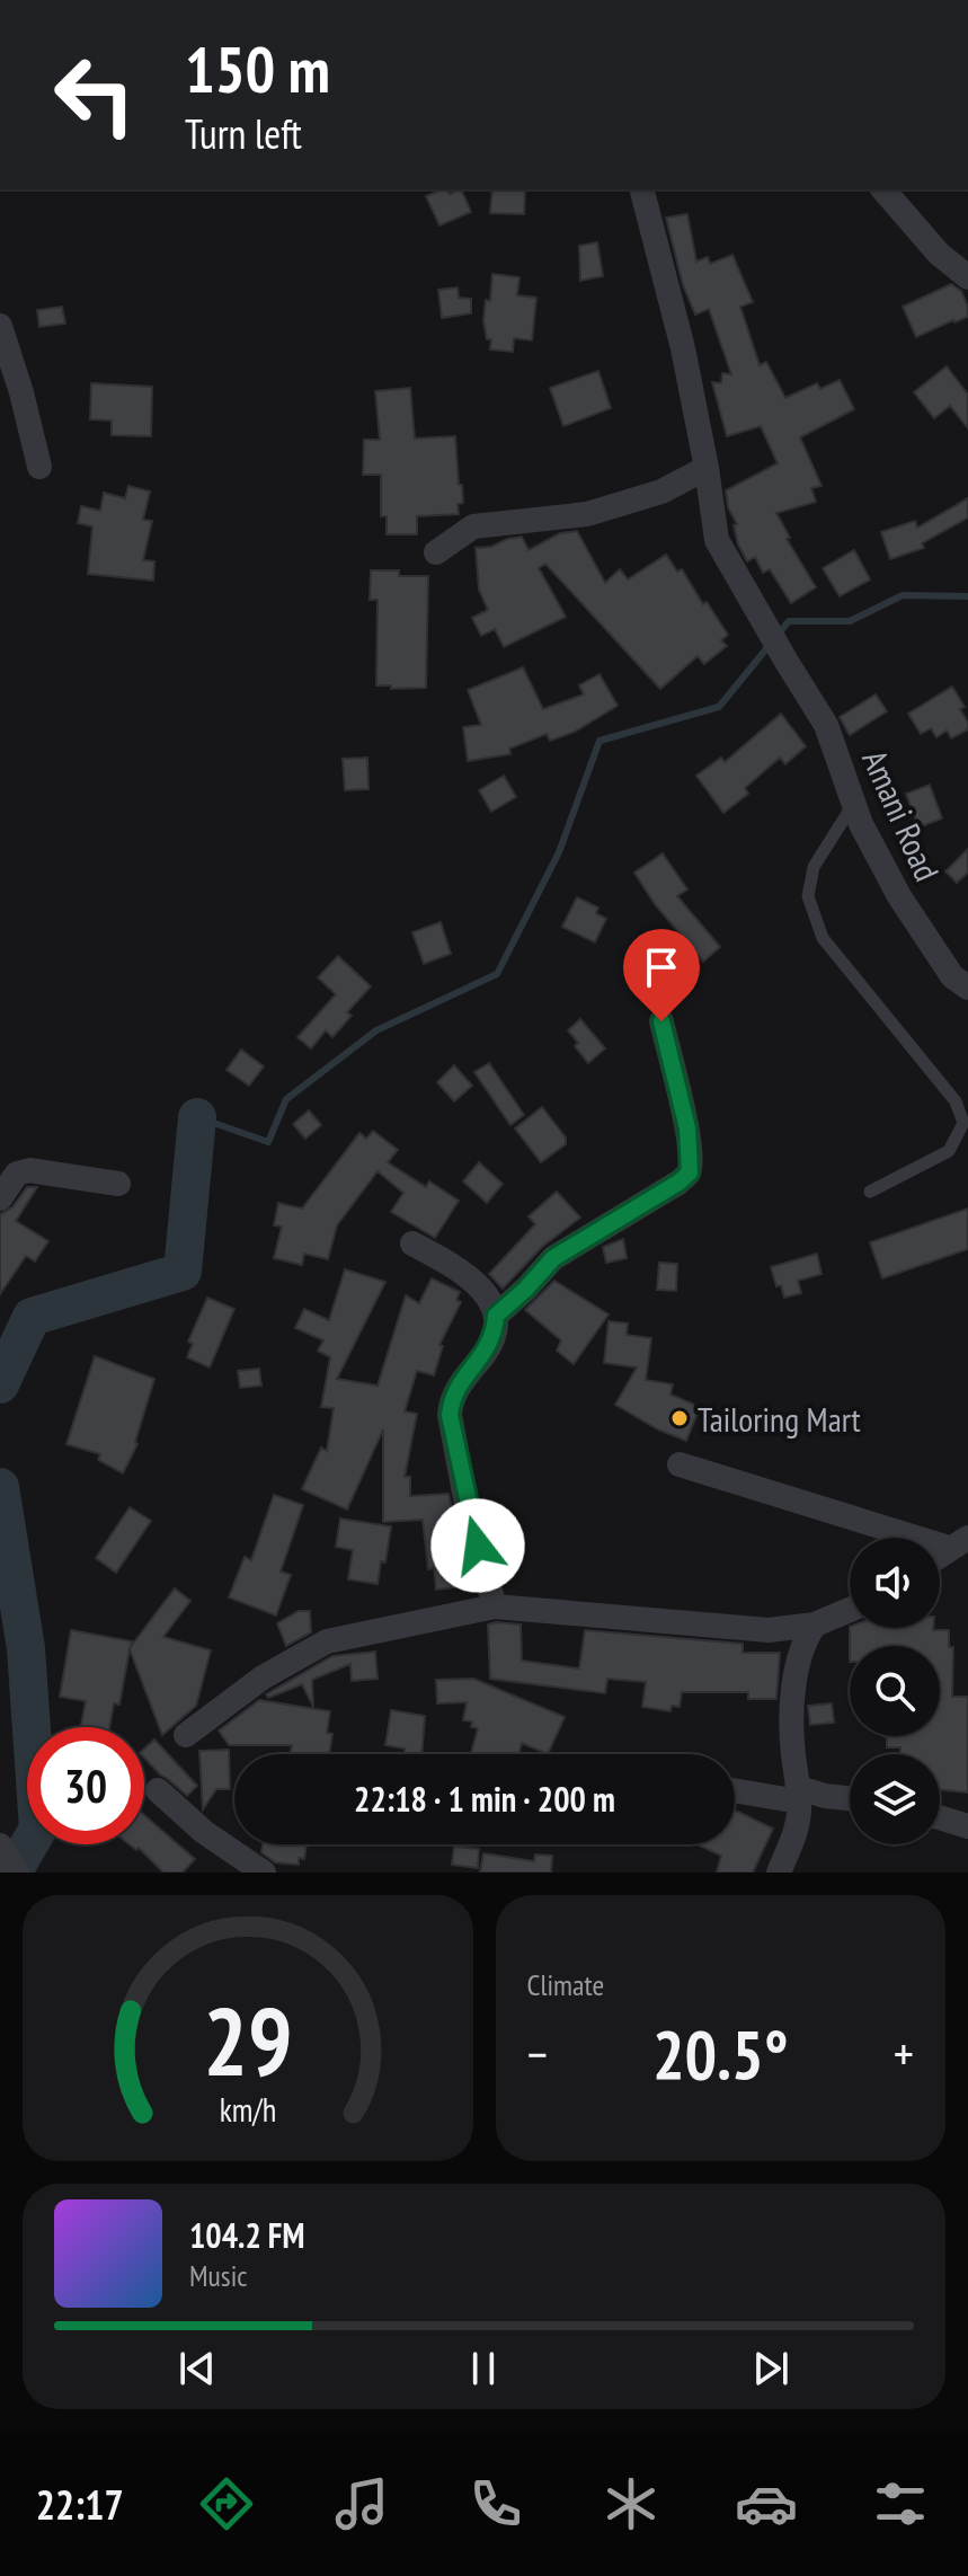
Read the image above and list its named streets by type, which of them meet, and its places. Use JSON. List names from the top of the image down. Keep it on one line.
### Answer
{"streets":{"street":["Amani Road"]},"places":["Tailoring Mart"],"page":{"turn":["150 m","Turn left"],"limit":"30","trip":"22:18 · 1 min · 200 m","tile":"Climate","heat":["−","20.5°","+"],"song":["104.2 FM","Music"],"tabs":"22:17","gauge":["29","km/h"]}}
